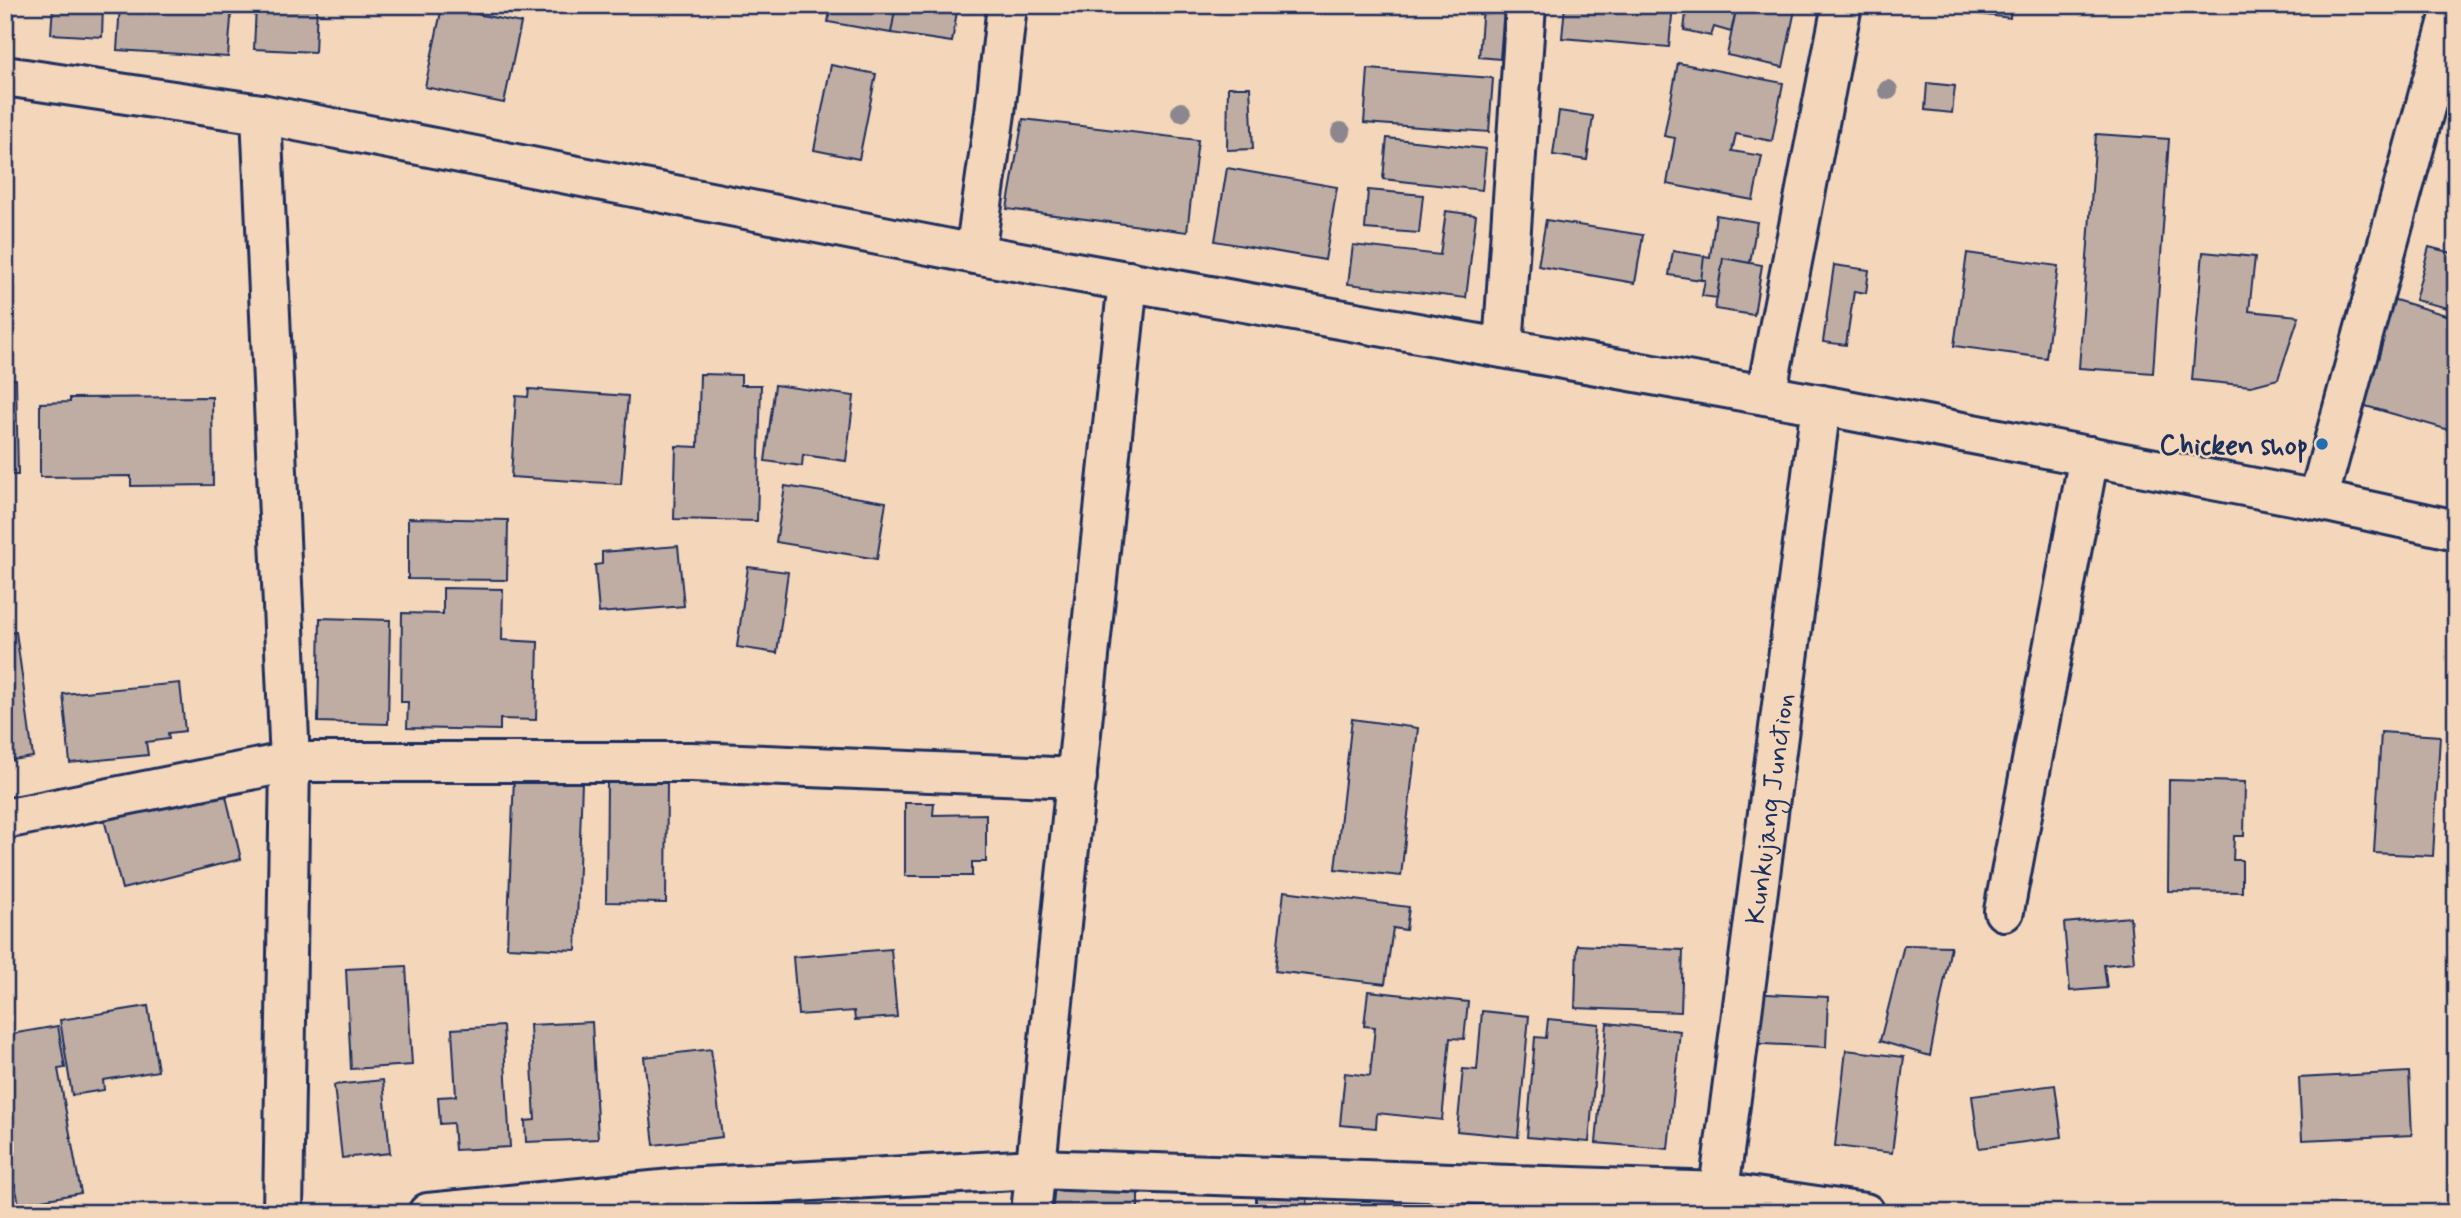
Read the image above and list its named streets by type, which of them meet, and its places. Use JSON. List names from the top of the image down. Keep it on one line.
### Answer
{"streets":{"street":["Kunkujang Junction"]},"places":["Chicken shop"]}
